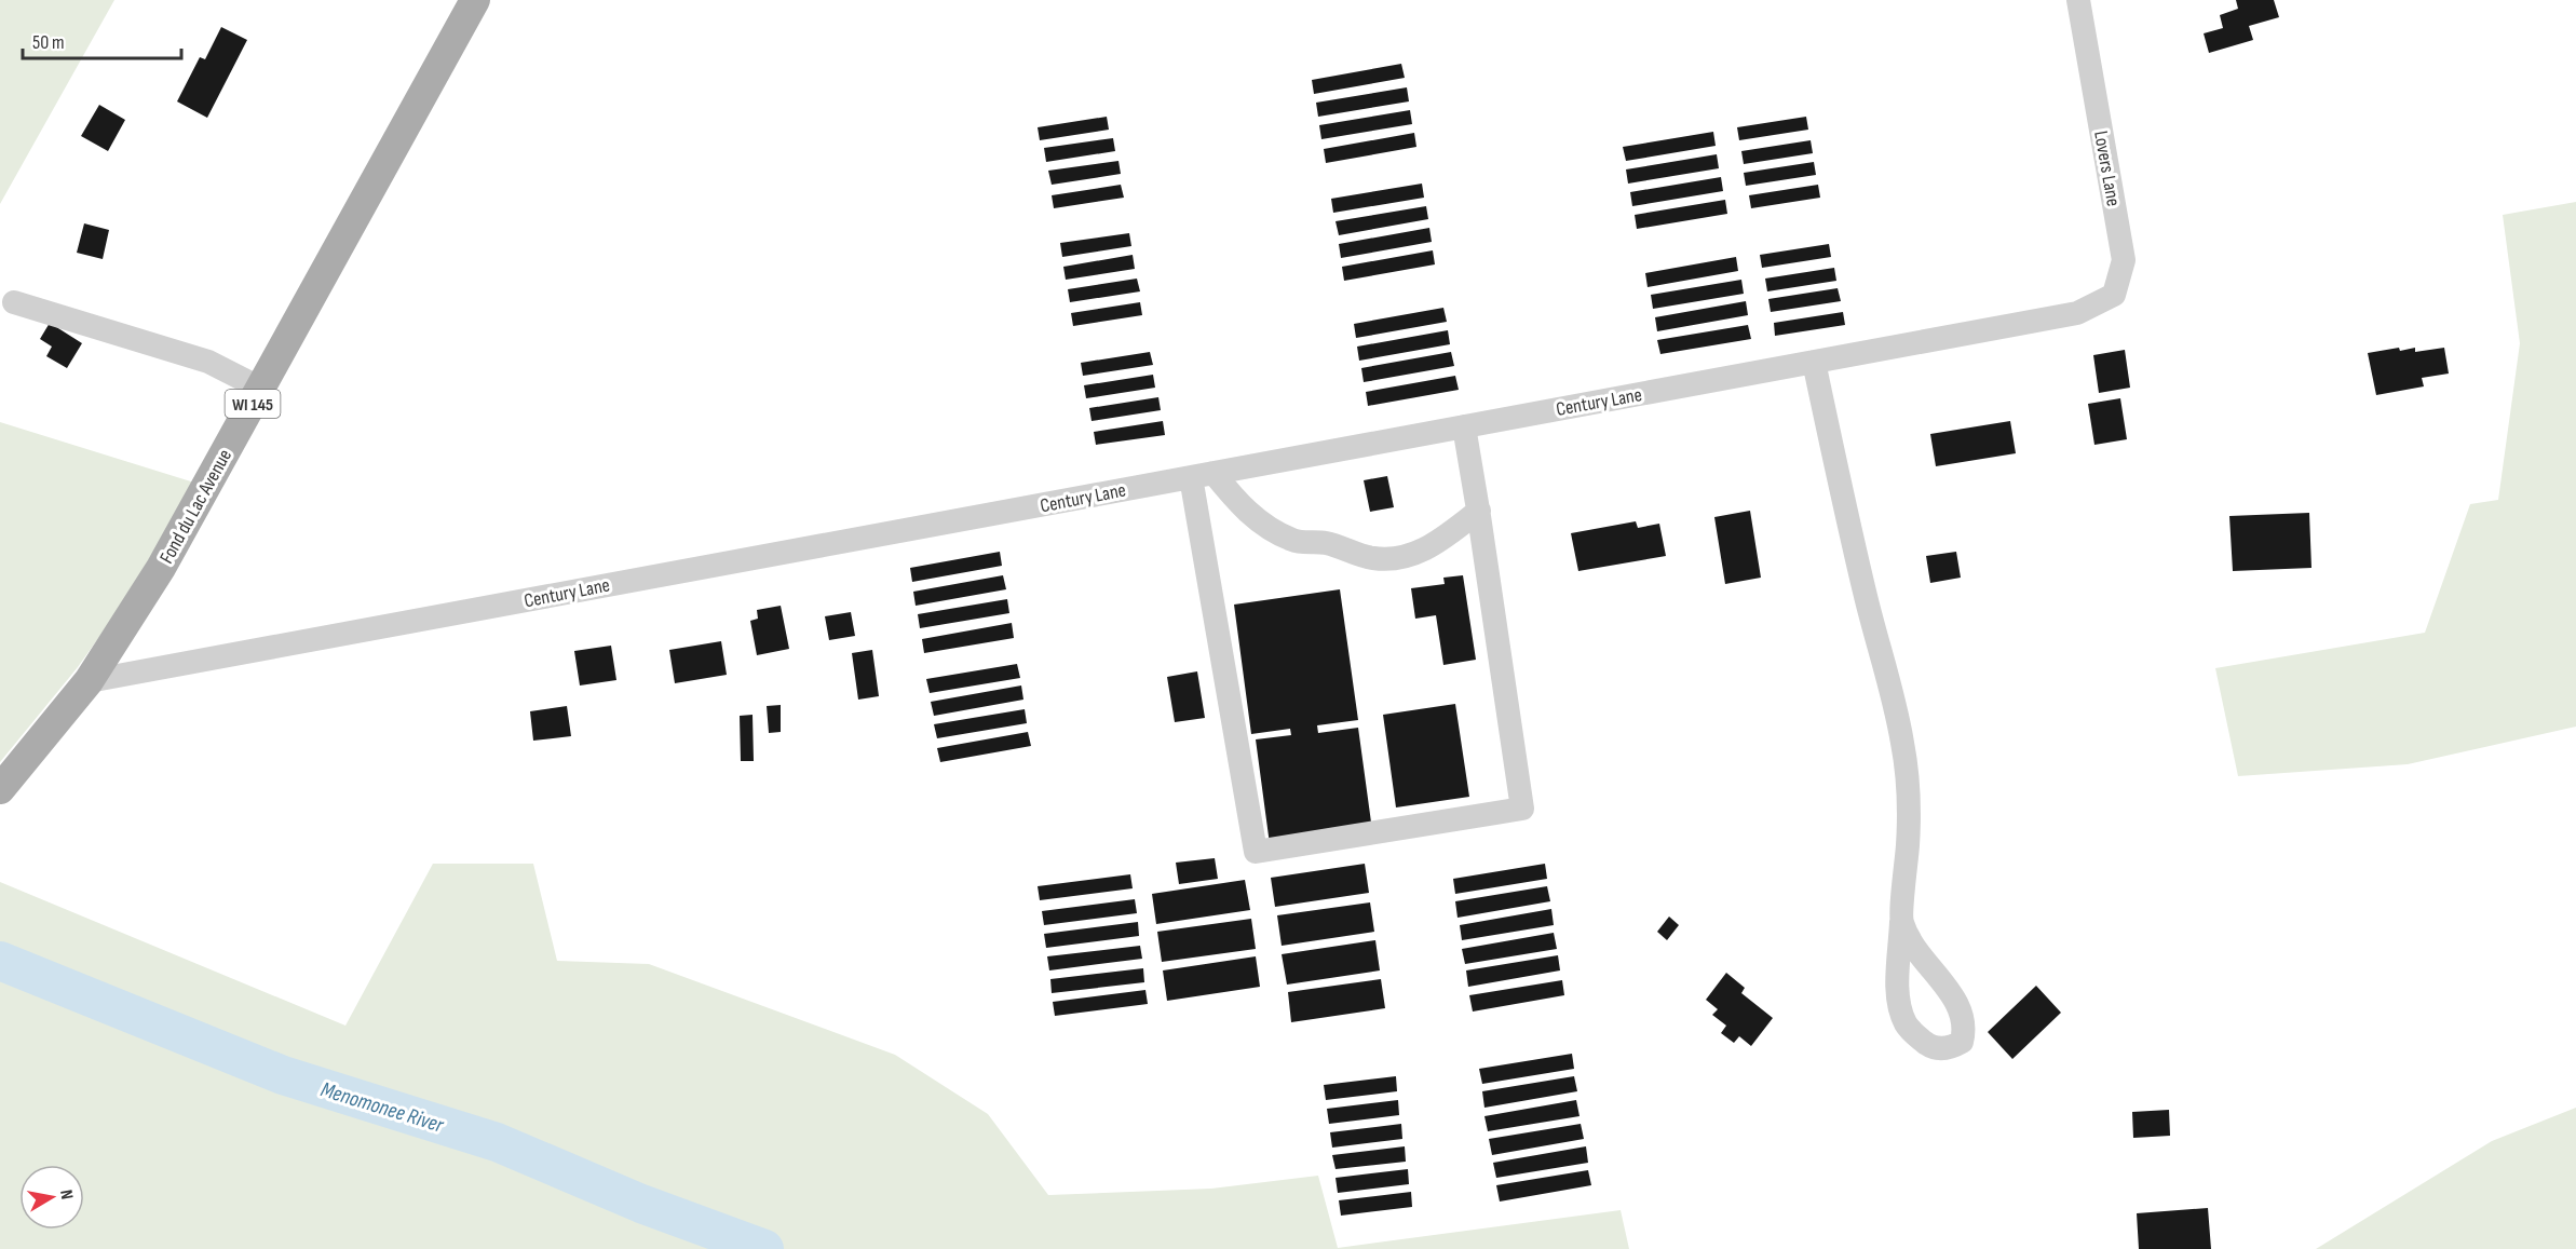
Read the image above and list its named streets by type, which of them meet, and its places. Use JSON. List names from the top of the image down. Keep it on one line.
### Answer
{"streets":{"main road":["WI 145","Fond du Lac Avenue"],"street":["Lovers Lane","Century Lane"]},"crossings":[["Lovers Lane","Century Lane"],["Century Lane","Fond du Lac Avenue"]],"water":["Menomonee River"],"scale_bar":"50 m","north":"right"}
